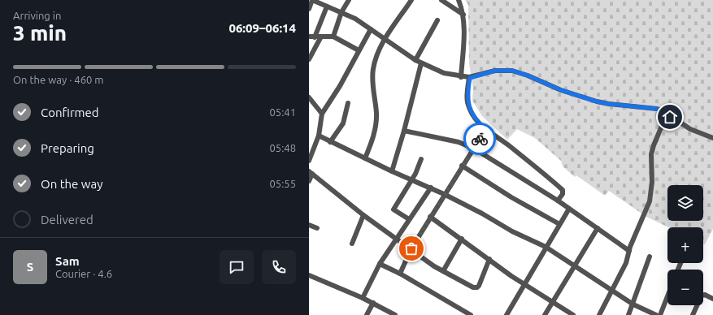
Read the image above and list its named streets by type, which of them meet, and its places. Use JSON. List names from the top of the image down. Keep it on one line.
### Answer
{"page":{"heading":["3 min","Arriving in","06:09–06:14"],"panel":["Sam","Courier · 4.6"],"bar":"On the way · 460 m","list":[["Confirmed","05:41"],["Preparing","05:48"],["On the way","05:55"],"Delivered"],"map_buttons":["+","−"],"round":"S"}}
